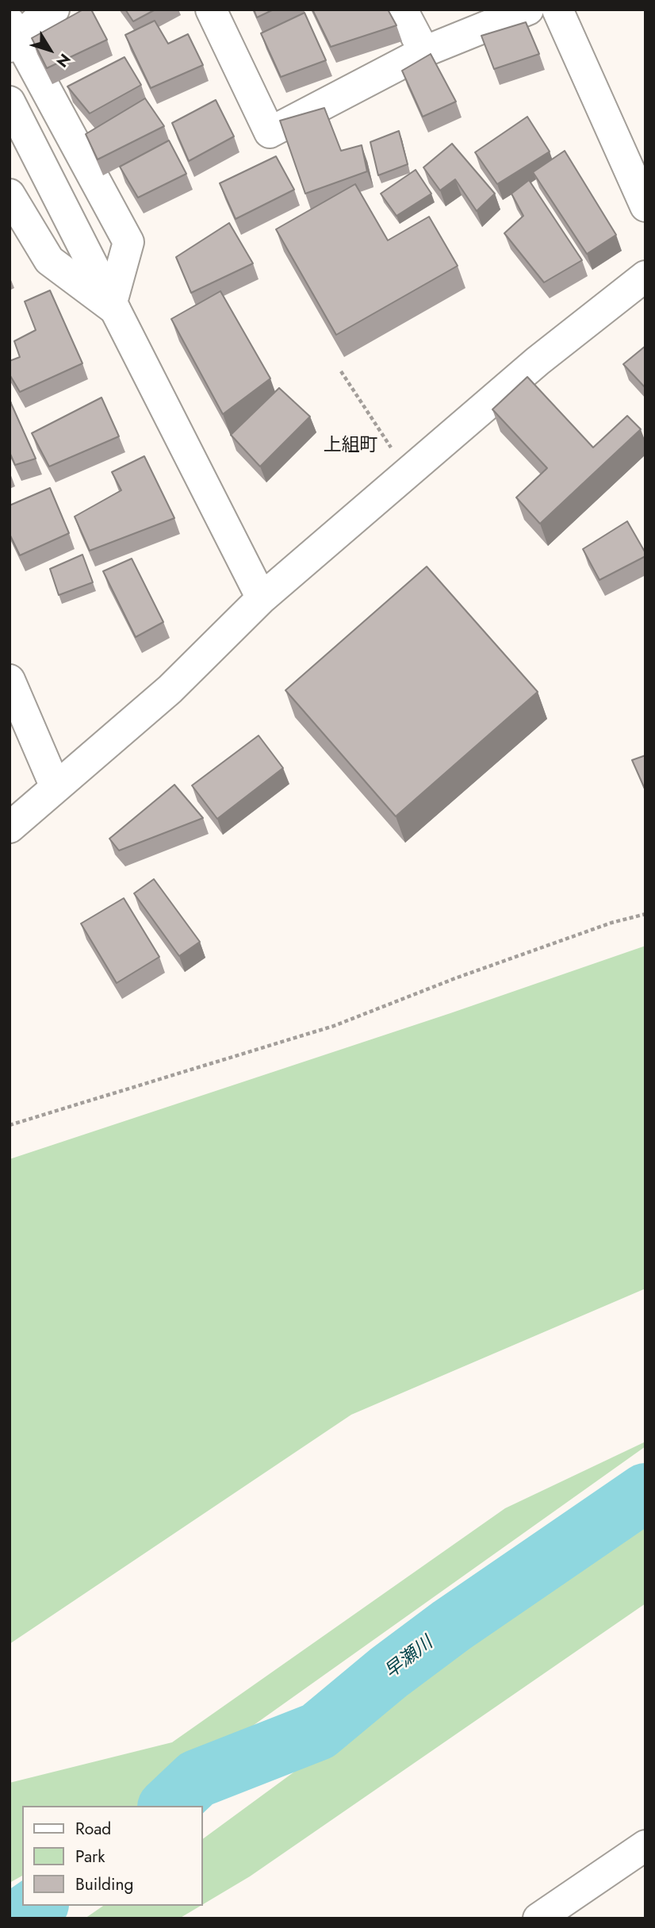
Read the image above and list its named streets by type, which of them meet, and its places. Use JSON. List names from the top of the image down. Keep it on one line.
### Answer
{"districts":["上組町"],"water":["早瀬川"],"legend":["Road","Park","Building"],"north":"bottom right"}
